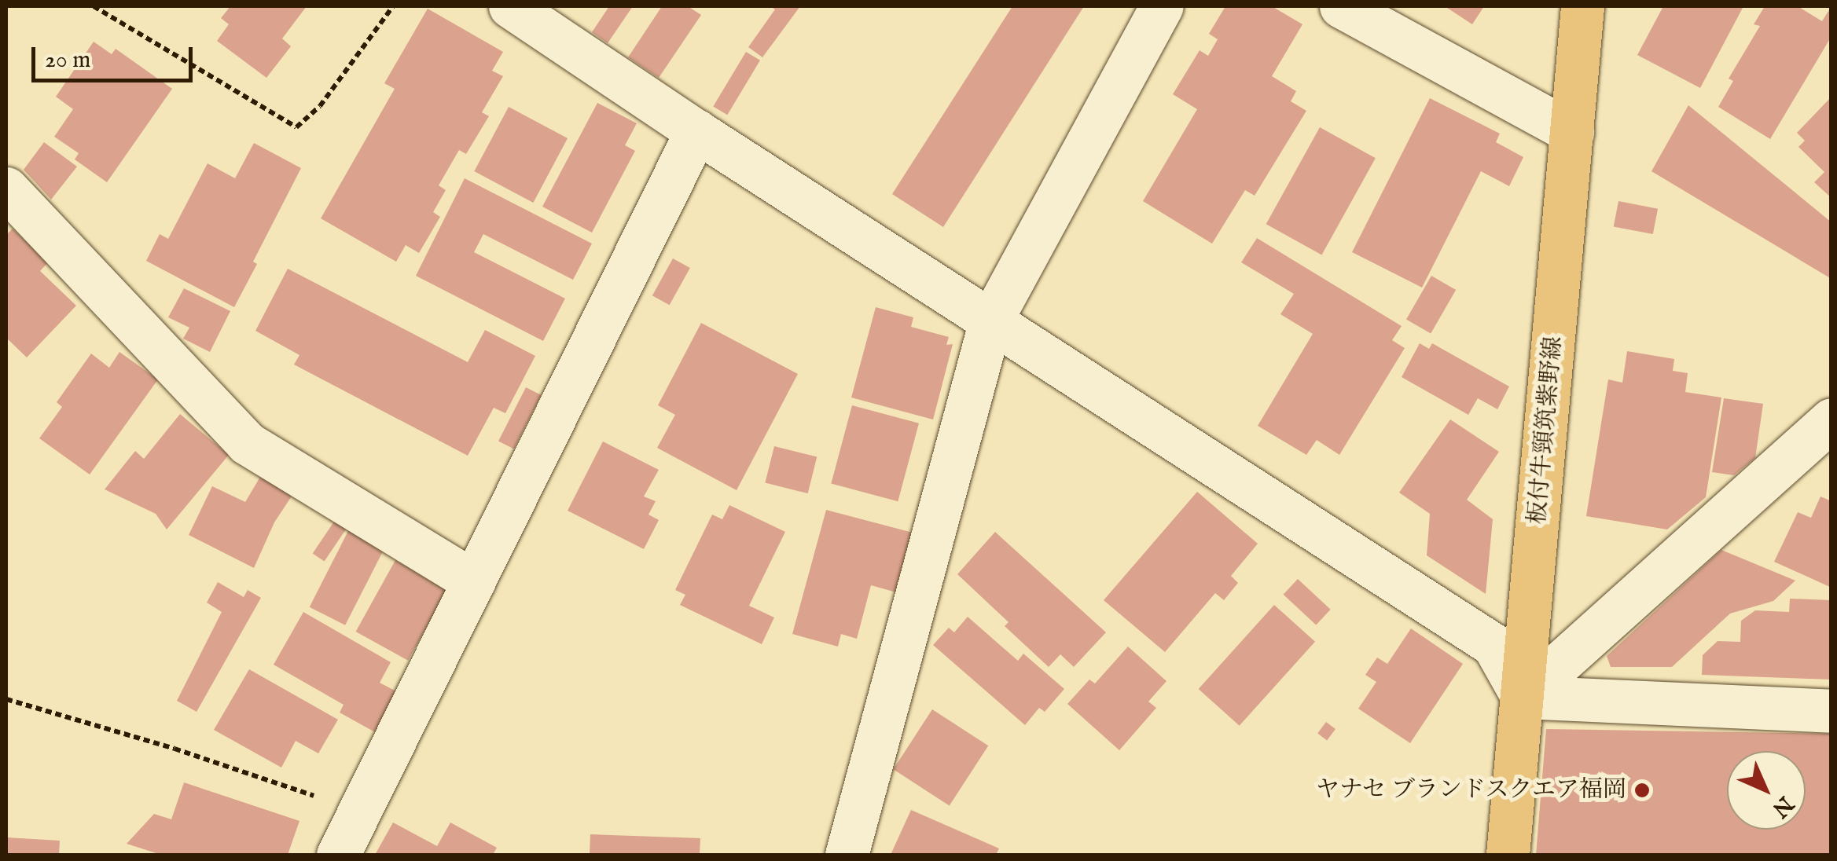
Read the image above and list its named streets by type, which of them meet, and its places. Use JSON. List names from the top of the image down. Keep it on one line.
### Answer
{"streets":{"main road":["板付牛頸筑紫野線"]},"places":["ヤナセ ブランドスクエア福岡"],"scale_bar":"20 m","north":"bottom right"}
